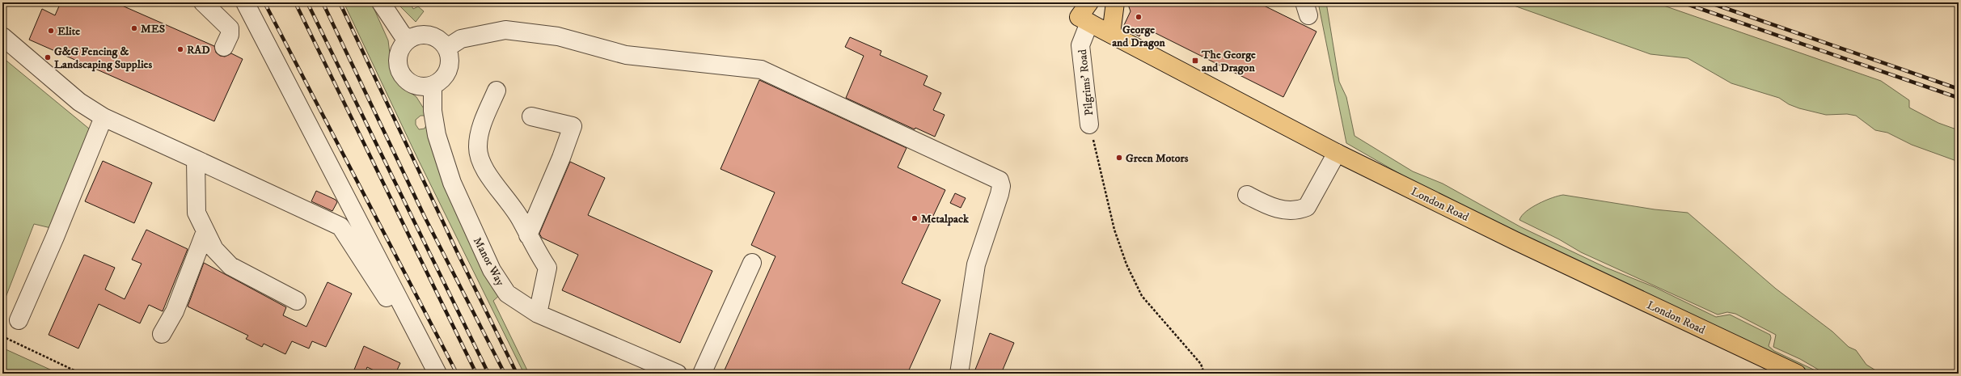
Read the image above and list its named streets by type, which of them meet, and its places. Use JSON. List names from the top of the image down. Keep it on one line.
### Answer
{"streets":{"main road":["London Road"],"street":["Pilgrims' Road","Manor Way"]},"crossings":[["Pilgrims' Road","London Road"]],"places":{"other":["George and Dragon","MES","Elite","RAD","G&G Fencing & Landscaping Supplies","Green Motors","Metalpack"],"transit":["The George and Dragon"]}}
